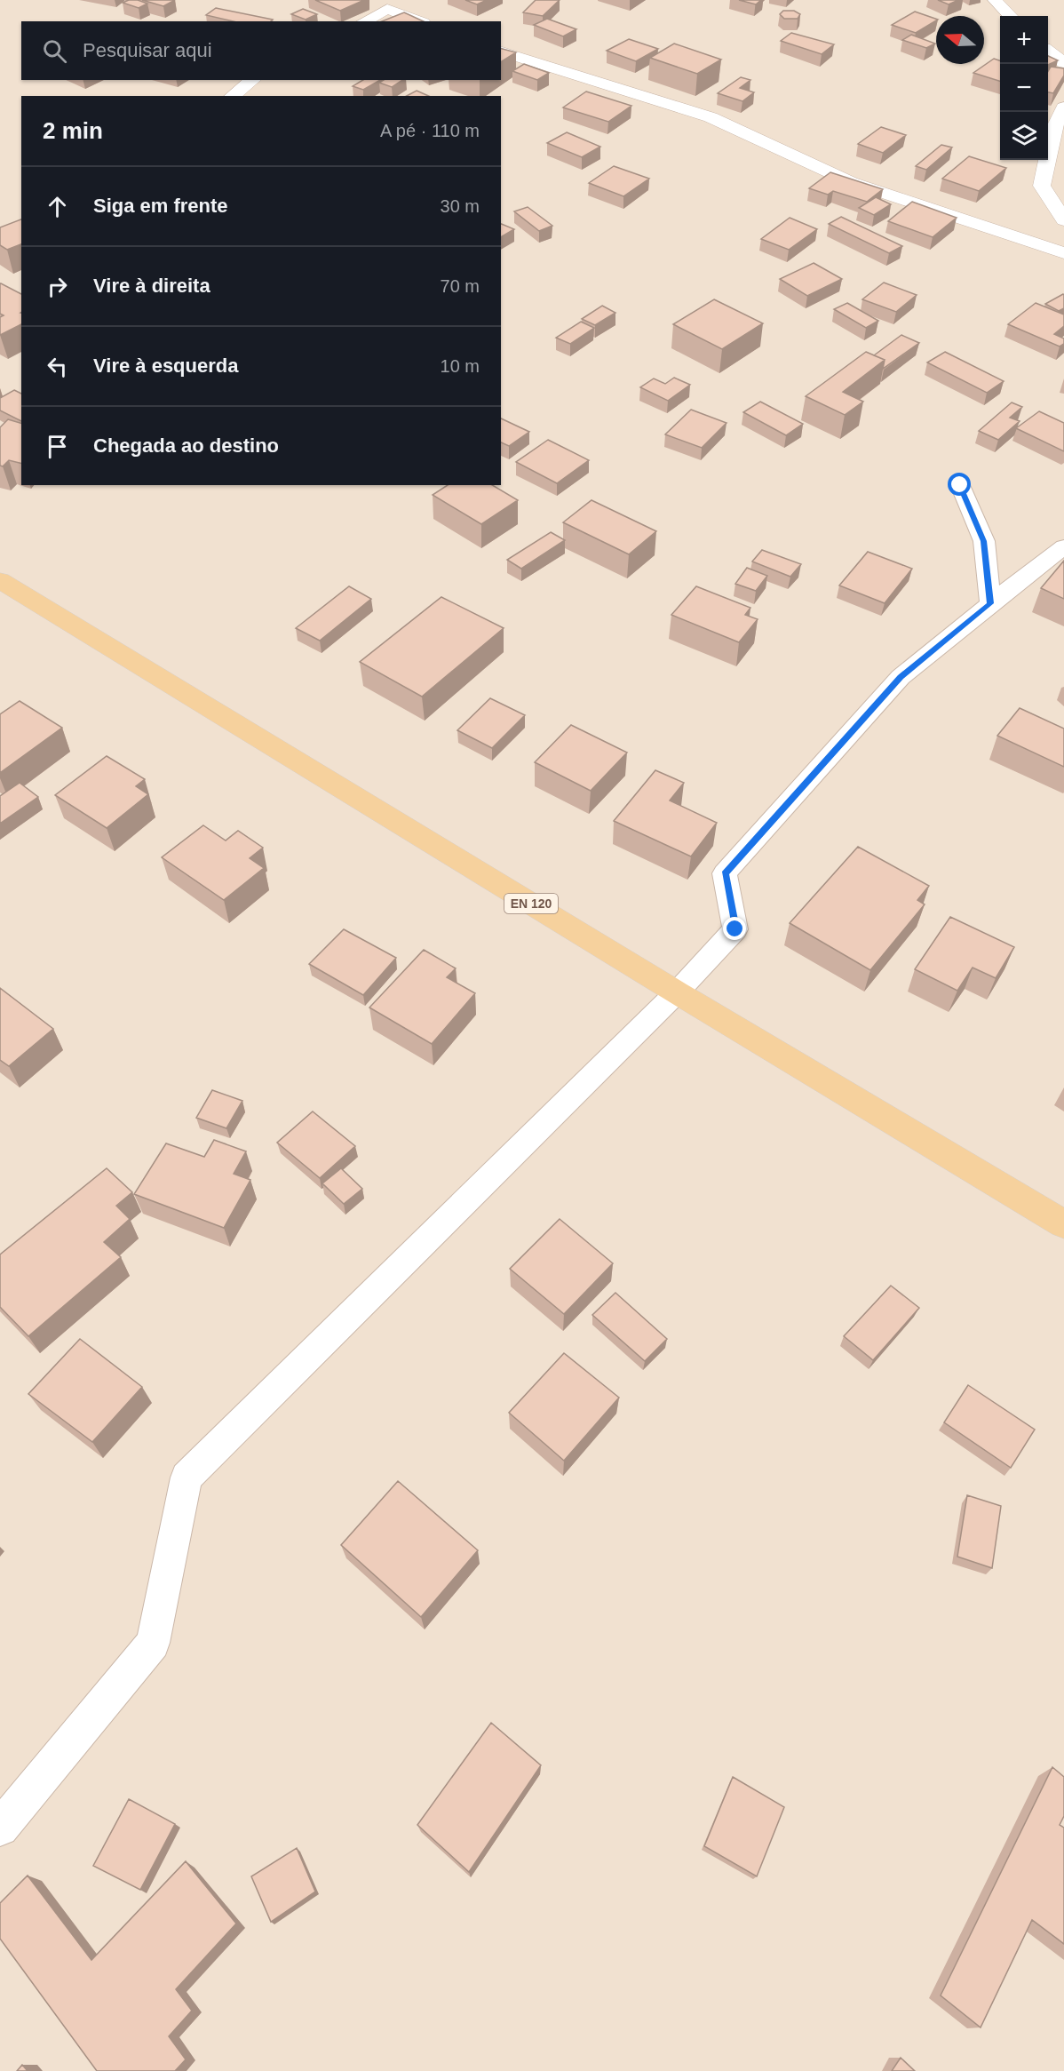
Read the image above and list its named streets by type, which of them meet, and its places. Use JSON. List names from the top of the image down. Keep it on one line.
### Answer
{"streets":{"main road":["EN 120"]},"north":"left","page":{"map_buttons":["+","−"],"search":"Pesquisar aqui","heading":["2 min","A pé · 110 m"],"list":[["Siga em frente","30 m"],["Vire à direita","70 m"],["Vire à esquerda","10 m"],"Chegada ao destino"]}}
